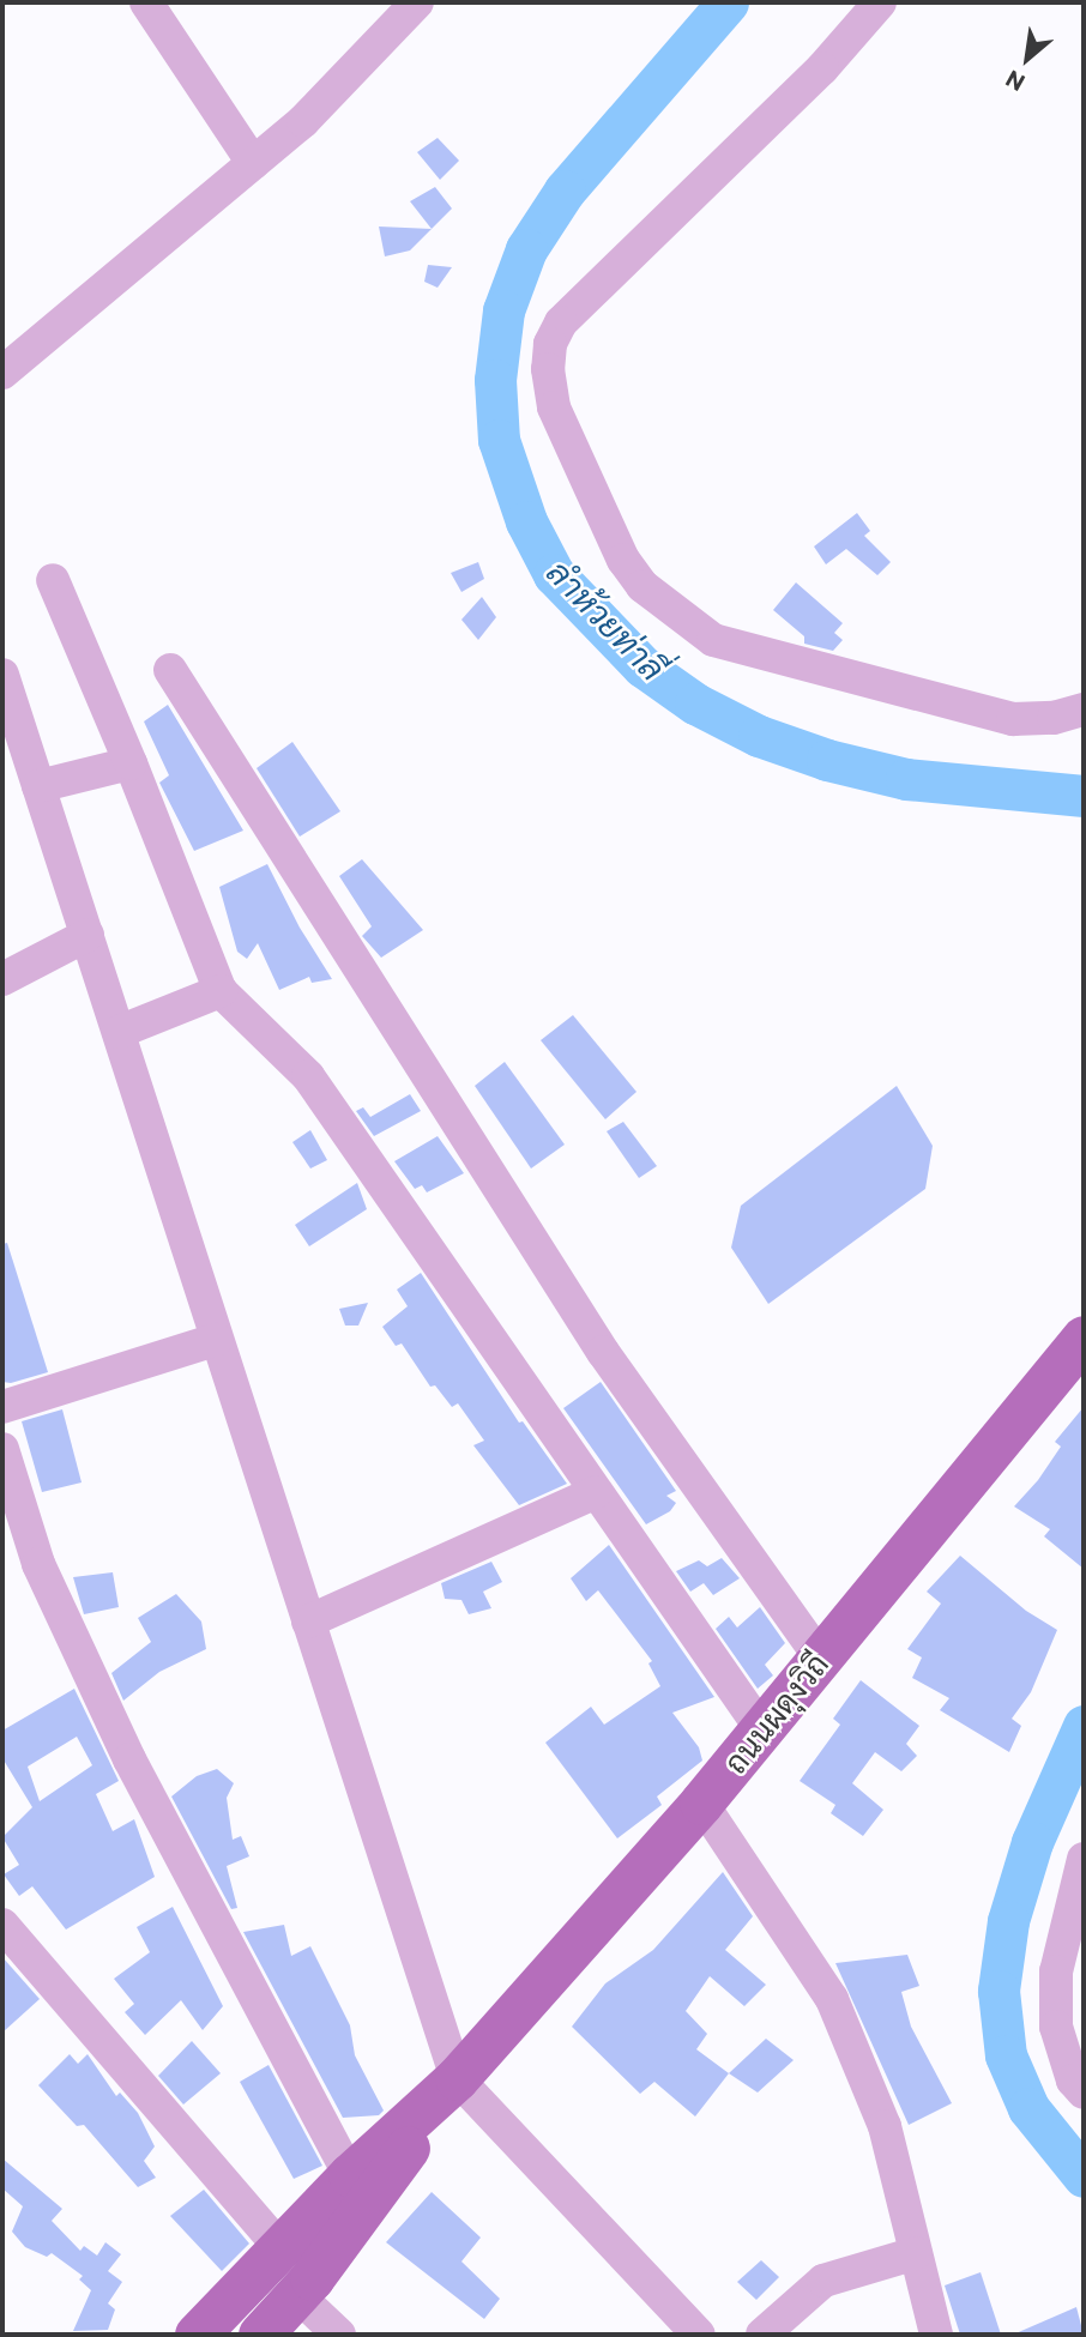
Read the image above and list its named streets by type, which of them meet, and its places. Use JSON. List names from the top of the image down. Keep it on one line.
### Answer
{"streets":{"main road":["ถนนผดุงวิถี"]},"water":["ลำห้วยท่าลี่"],"north":"bottom left"}
